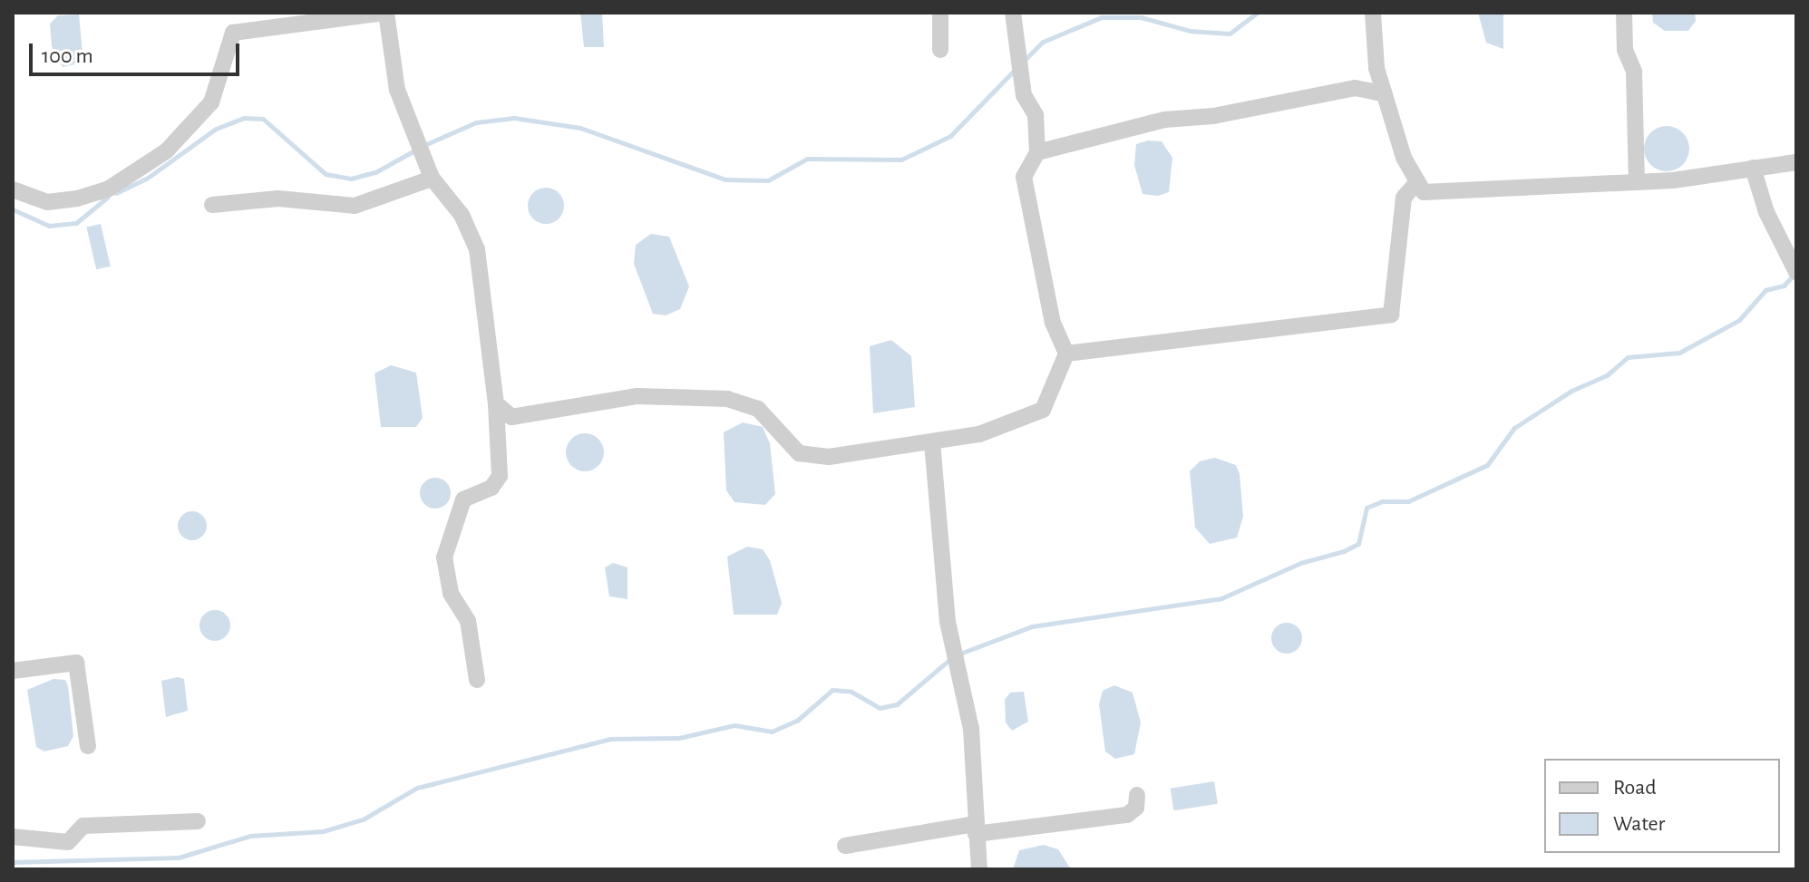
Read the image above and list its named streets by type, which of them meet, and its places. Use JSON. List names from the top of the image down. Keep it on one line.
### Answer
{"legend":["Road","Water"],"scale_bar":"100 m"}
